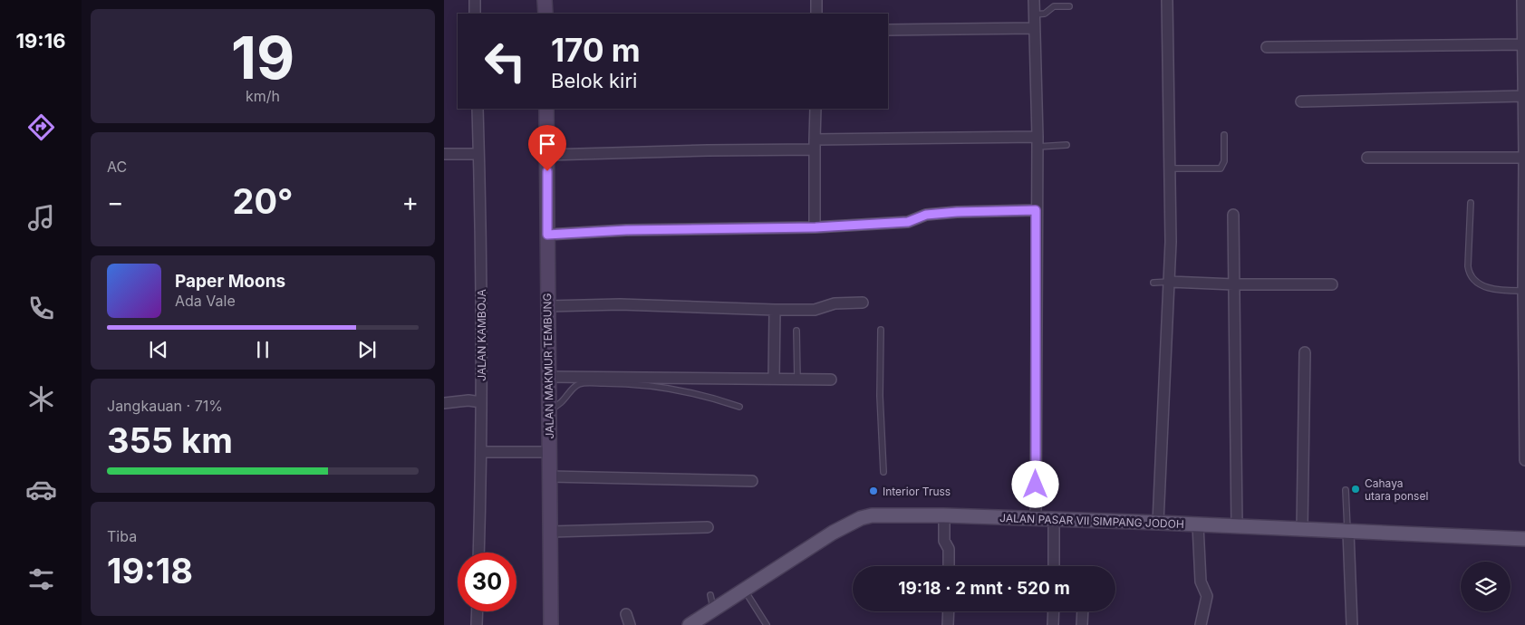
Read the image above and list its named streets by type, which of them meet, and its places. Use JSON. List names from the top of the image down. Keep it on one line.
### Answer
{"streets":{"main road":["JALAN PASAR VII SIMPANG JODOH"],"street":["JALAN KAMBOJA","JALAN MAKMUR TEMBUNG"]},"places":["Cahaya utara ponsel","Interior Truss"],"page":{"tabs":"19:16","tile":[["19","km/h"],"AC",["Jangkauan · 71%","355 km"],["Tiba","19:18"]],"turn":["170 m","Belok kiri"],"heat":["−","20°","+"],"song":["Paper Moons","Ada Vale"],"limit":"30","trip":"19:18 · 2 mnt · 520 m"}}
